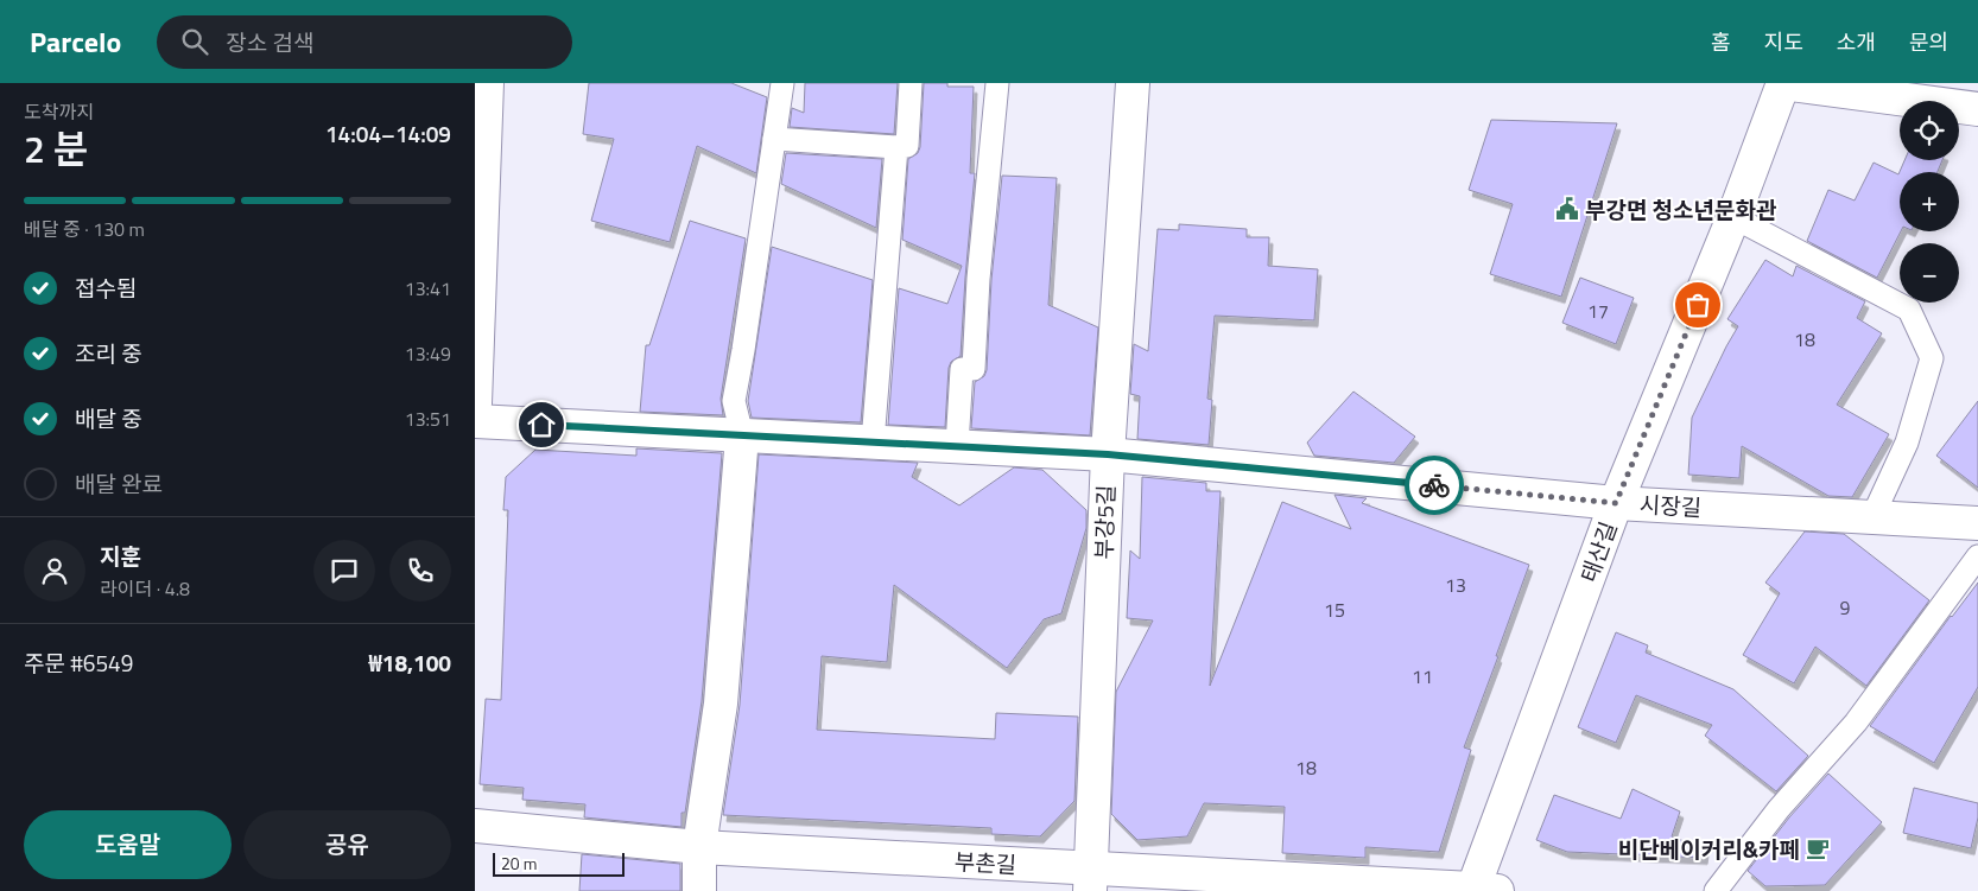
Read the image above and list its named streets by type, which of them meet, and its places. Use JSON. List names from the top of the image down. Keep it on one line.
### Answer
{"streets":{"street":["시장길","부강5길","태산길","부촌길"]},"crossings":[["시장길","부강5길"],["시장길","태산길"],["부강5길","부촌길"],["태산길","부촌길"]],"places":{"public building":["부강면 청소년문화관"],"cafe":["비단베이커리&카페"]},"house_numbers":["17","18","13","9","15","11","18"],"scale_bar":"20 m","page":{"header":"Parcelo","search":"장소 검색","nav":["홈","지도","소개","문의"],"heading":["2 분","도착까지","14:04–14:09"],"panel":["지훈","라이더 · 4.8","주문 #6549","₩18,100"],"map_buttons":["+","−"],"bar":"배달 중 · 130 m","list":[["접수됨","13:41"],["조리 중","13:49"],["배달 중","13:51"],"배달 완료"],"buttons":["도움말","공유"],"scale":"20 m"}}
